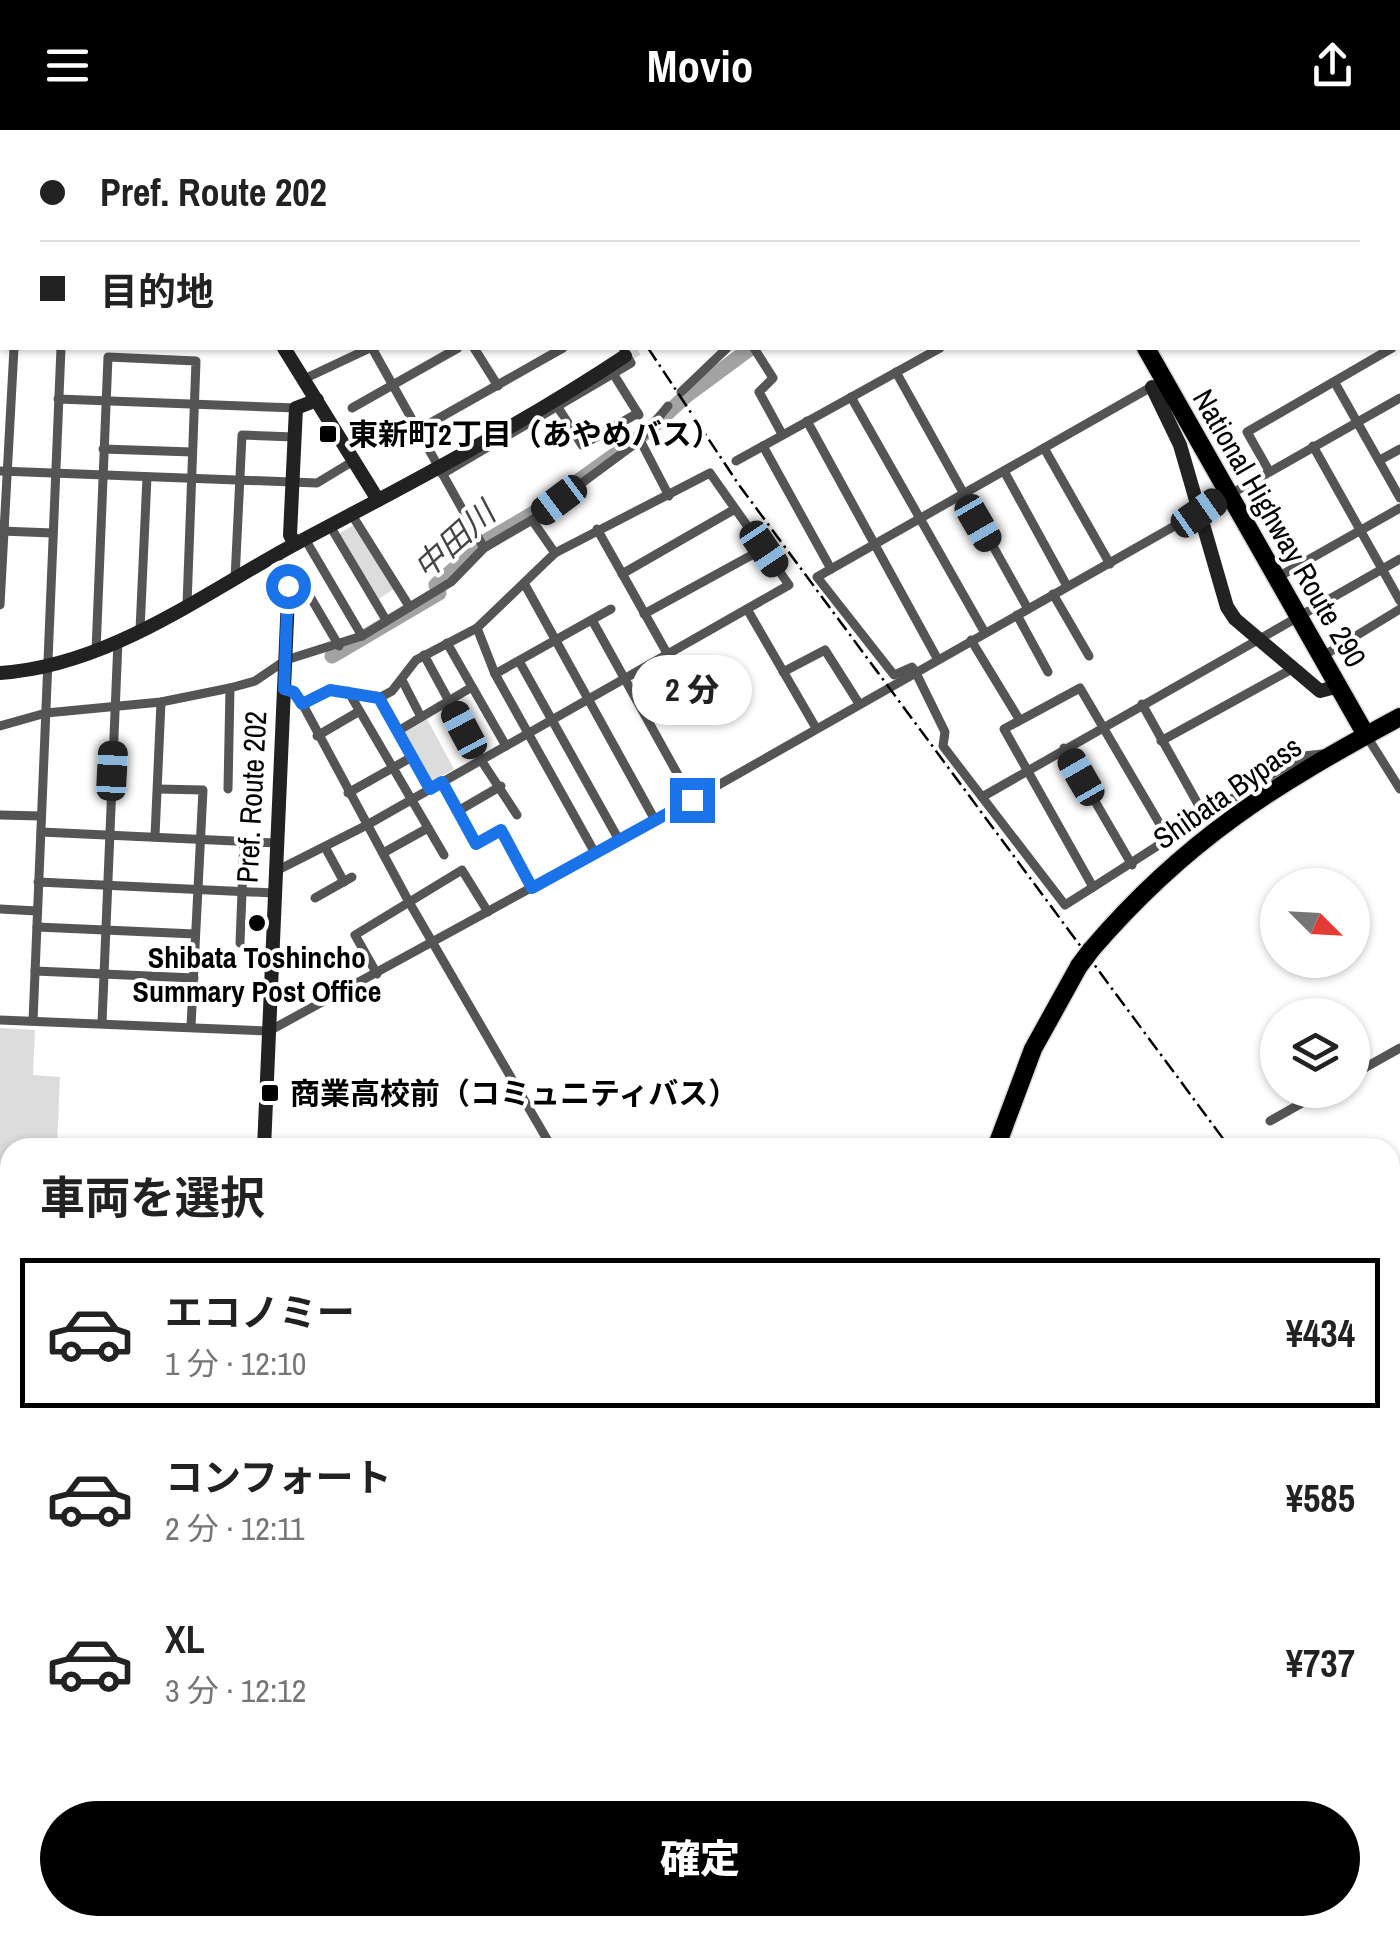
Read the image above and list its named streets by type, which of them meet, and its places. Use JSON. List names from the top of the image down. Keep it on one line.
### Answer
{"streets":{"highway":["National Highway Route 290","Shibata Bypass"],"street":["Pref. Route 202"]},"crossings":[["National Highway Route 290","Shibata Bypass"]],"water":["中田川"],"places":{"transit":["東新町2丁目（あやめバス）","商業高校前（コミュニティバス）"],"other":["Shibata Toshincho Summary Post Office"]},"north":"bottom right","page":{"header":"Movio","banner":["Pref. Route 202","目的地"],"bubble":"2 分","heading":"車両を選択","list":[{"name":"エコノミー","note":"1 分 · 12:10","value":"¥434"},{"name":"コンフォート","note":"2 分 · 12:11","value":"¥585"},{"name":"XL","note":"3 分 · 12:12","value":"¥737"}],"buttons":"確定"}}
